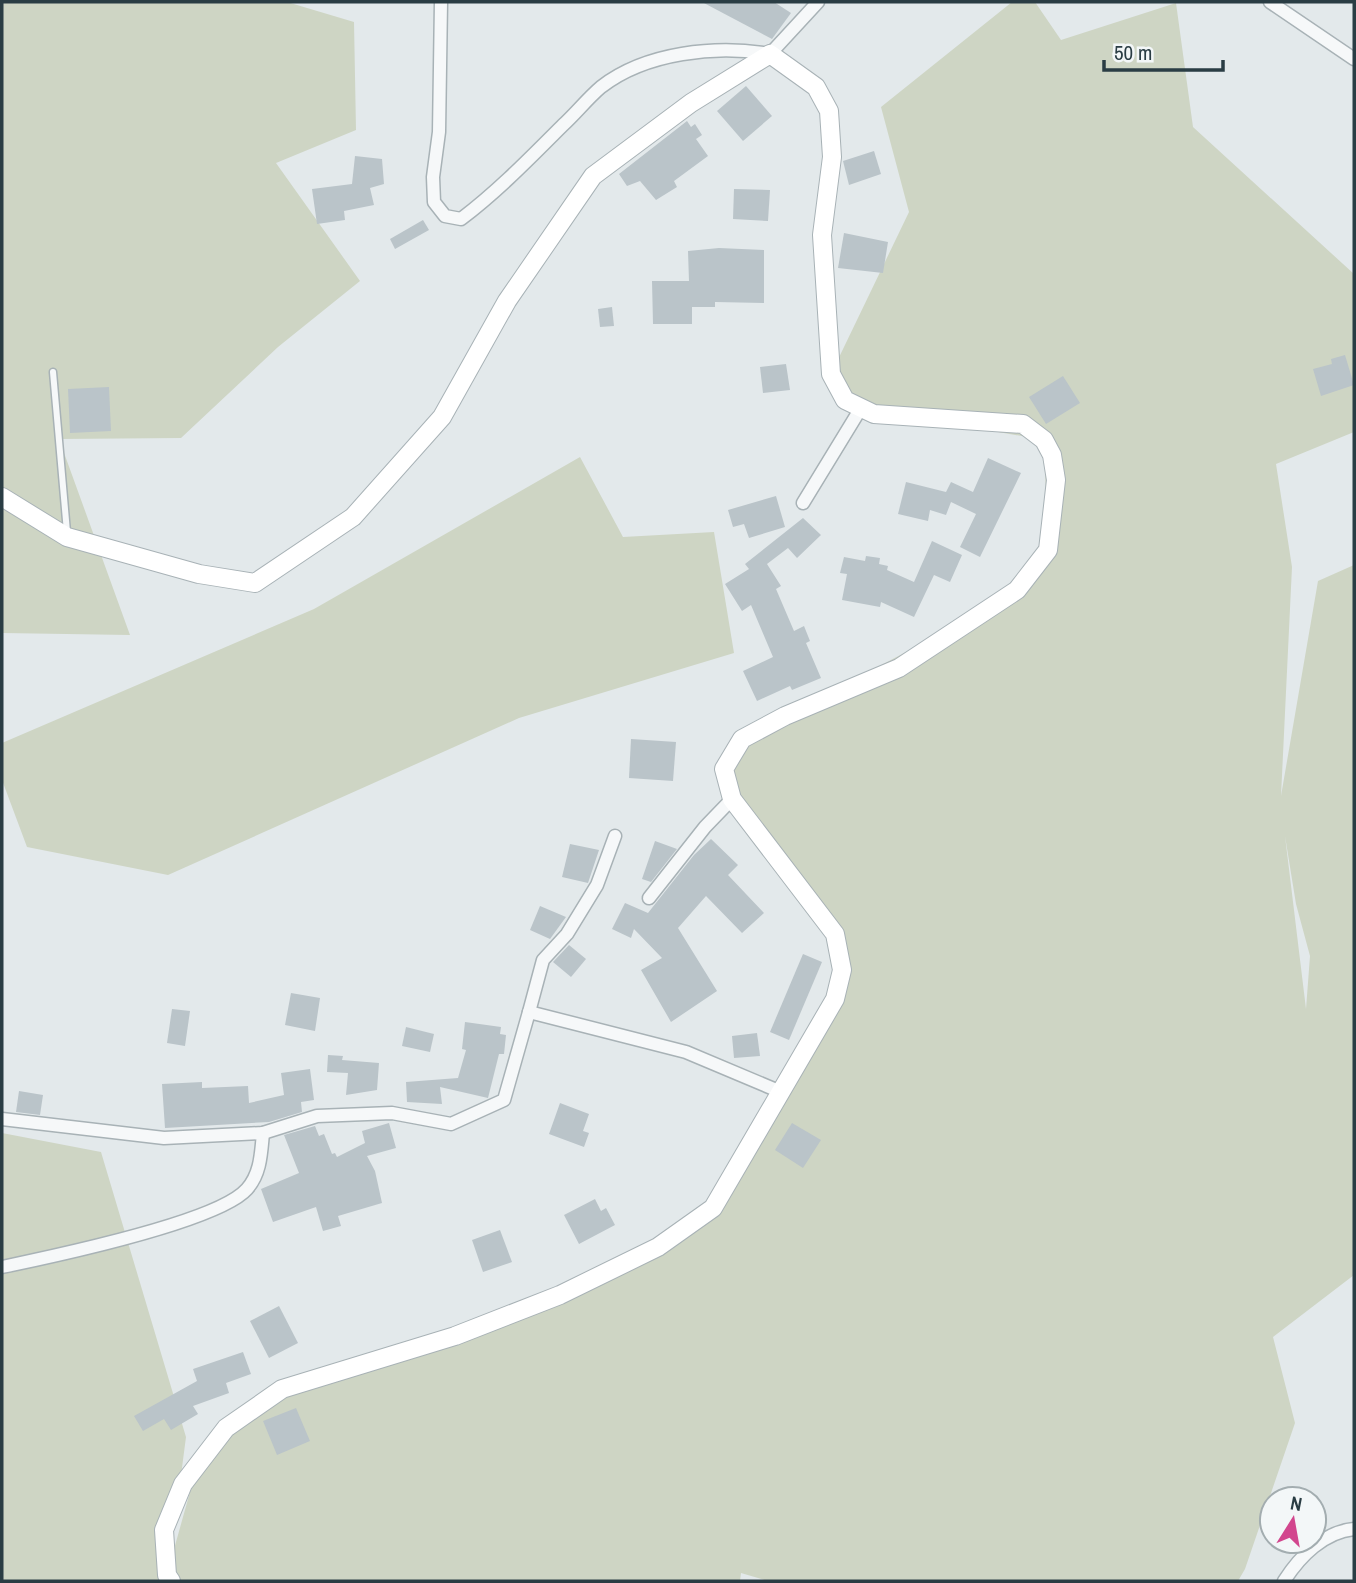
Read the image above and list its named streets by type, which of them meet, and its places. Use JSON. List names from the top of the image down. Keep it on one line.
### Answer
{"scale_bar":"50 m","north":"top"}
